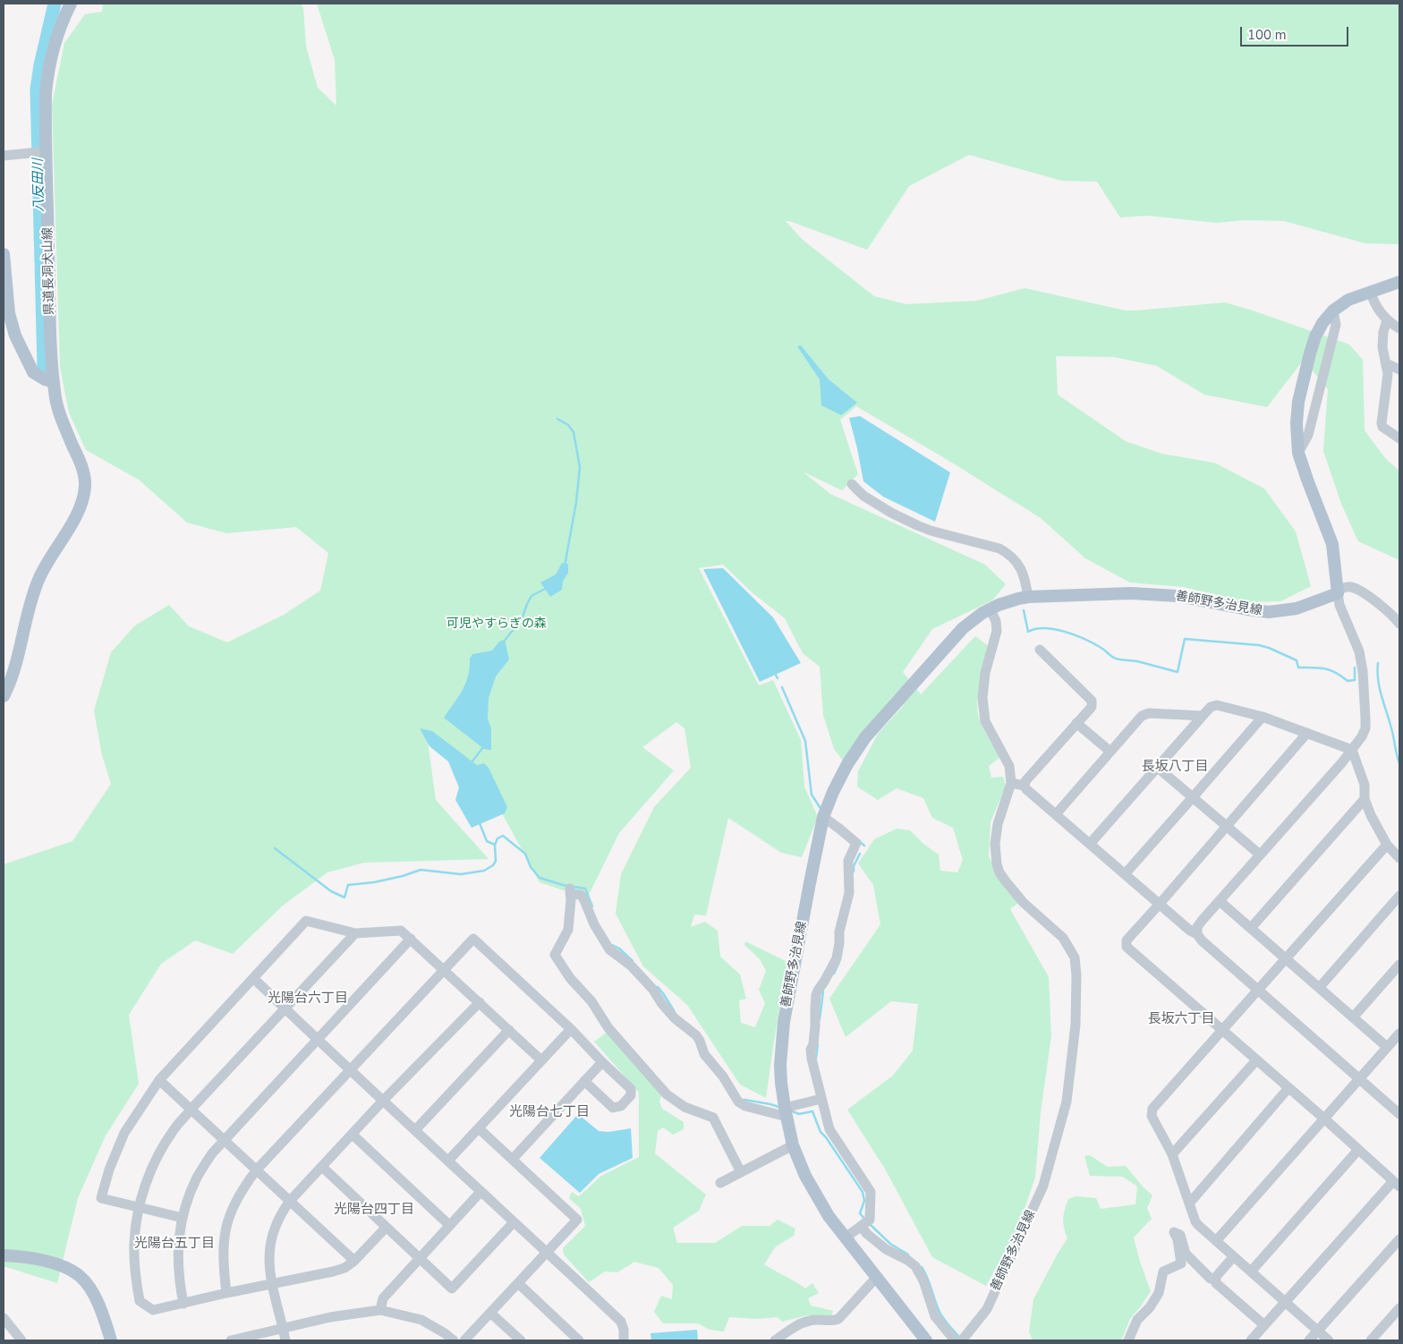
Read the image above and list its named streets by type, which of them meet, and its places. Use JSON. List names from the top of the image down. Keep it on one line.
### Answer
{"streets":{"main road":["県道長洞犬山線","善師野多治見線"]},"districts":["長坂八丁目","光陽台六丁目","長坂六丁目","光陽台七丁目","光陽台四丁目","光陽台五丁目"],"water":["八反田川"],"parks":["可児やすらぎの森"],"scale_bar":"100 m"}
